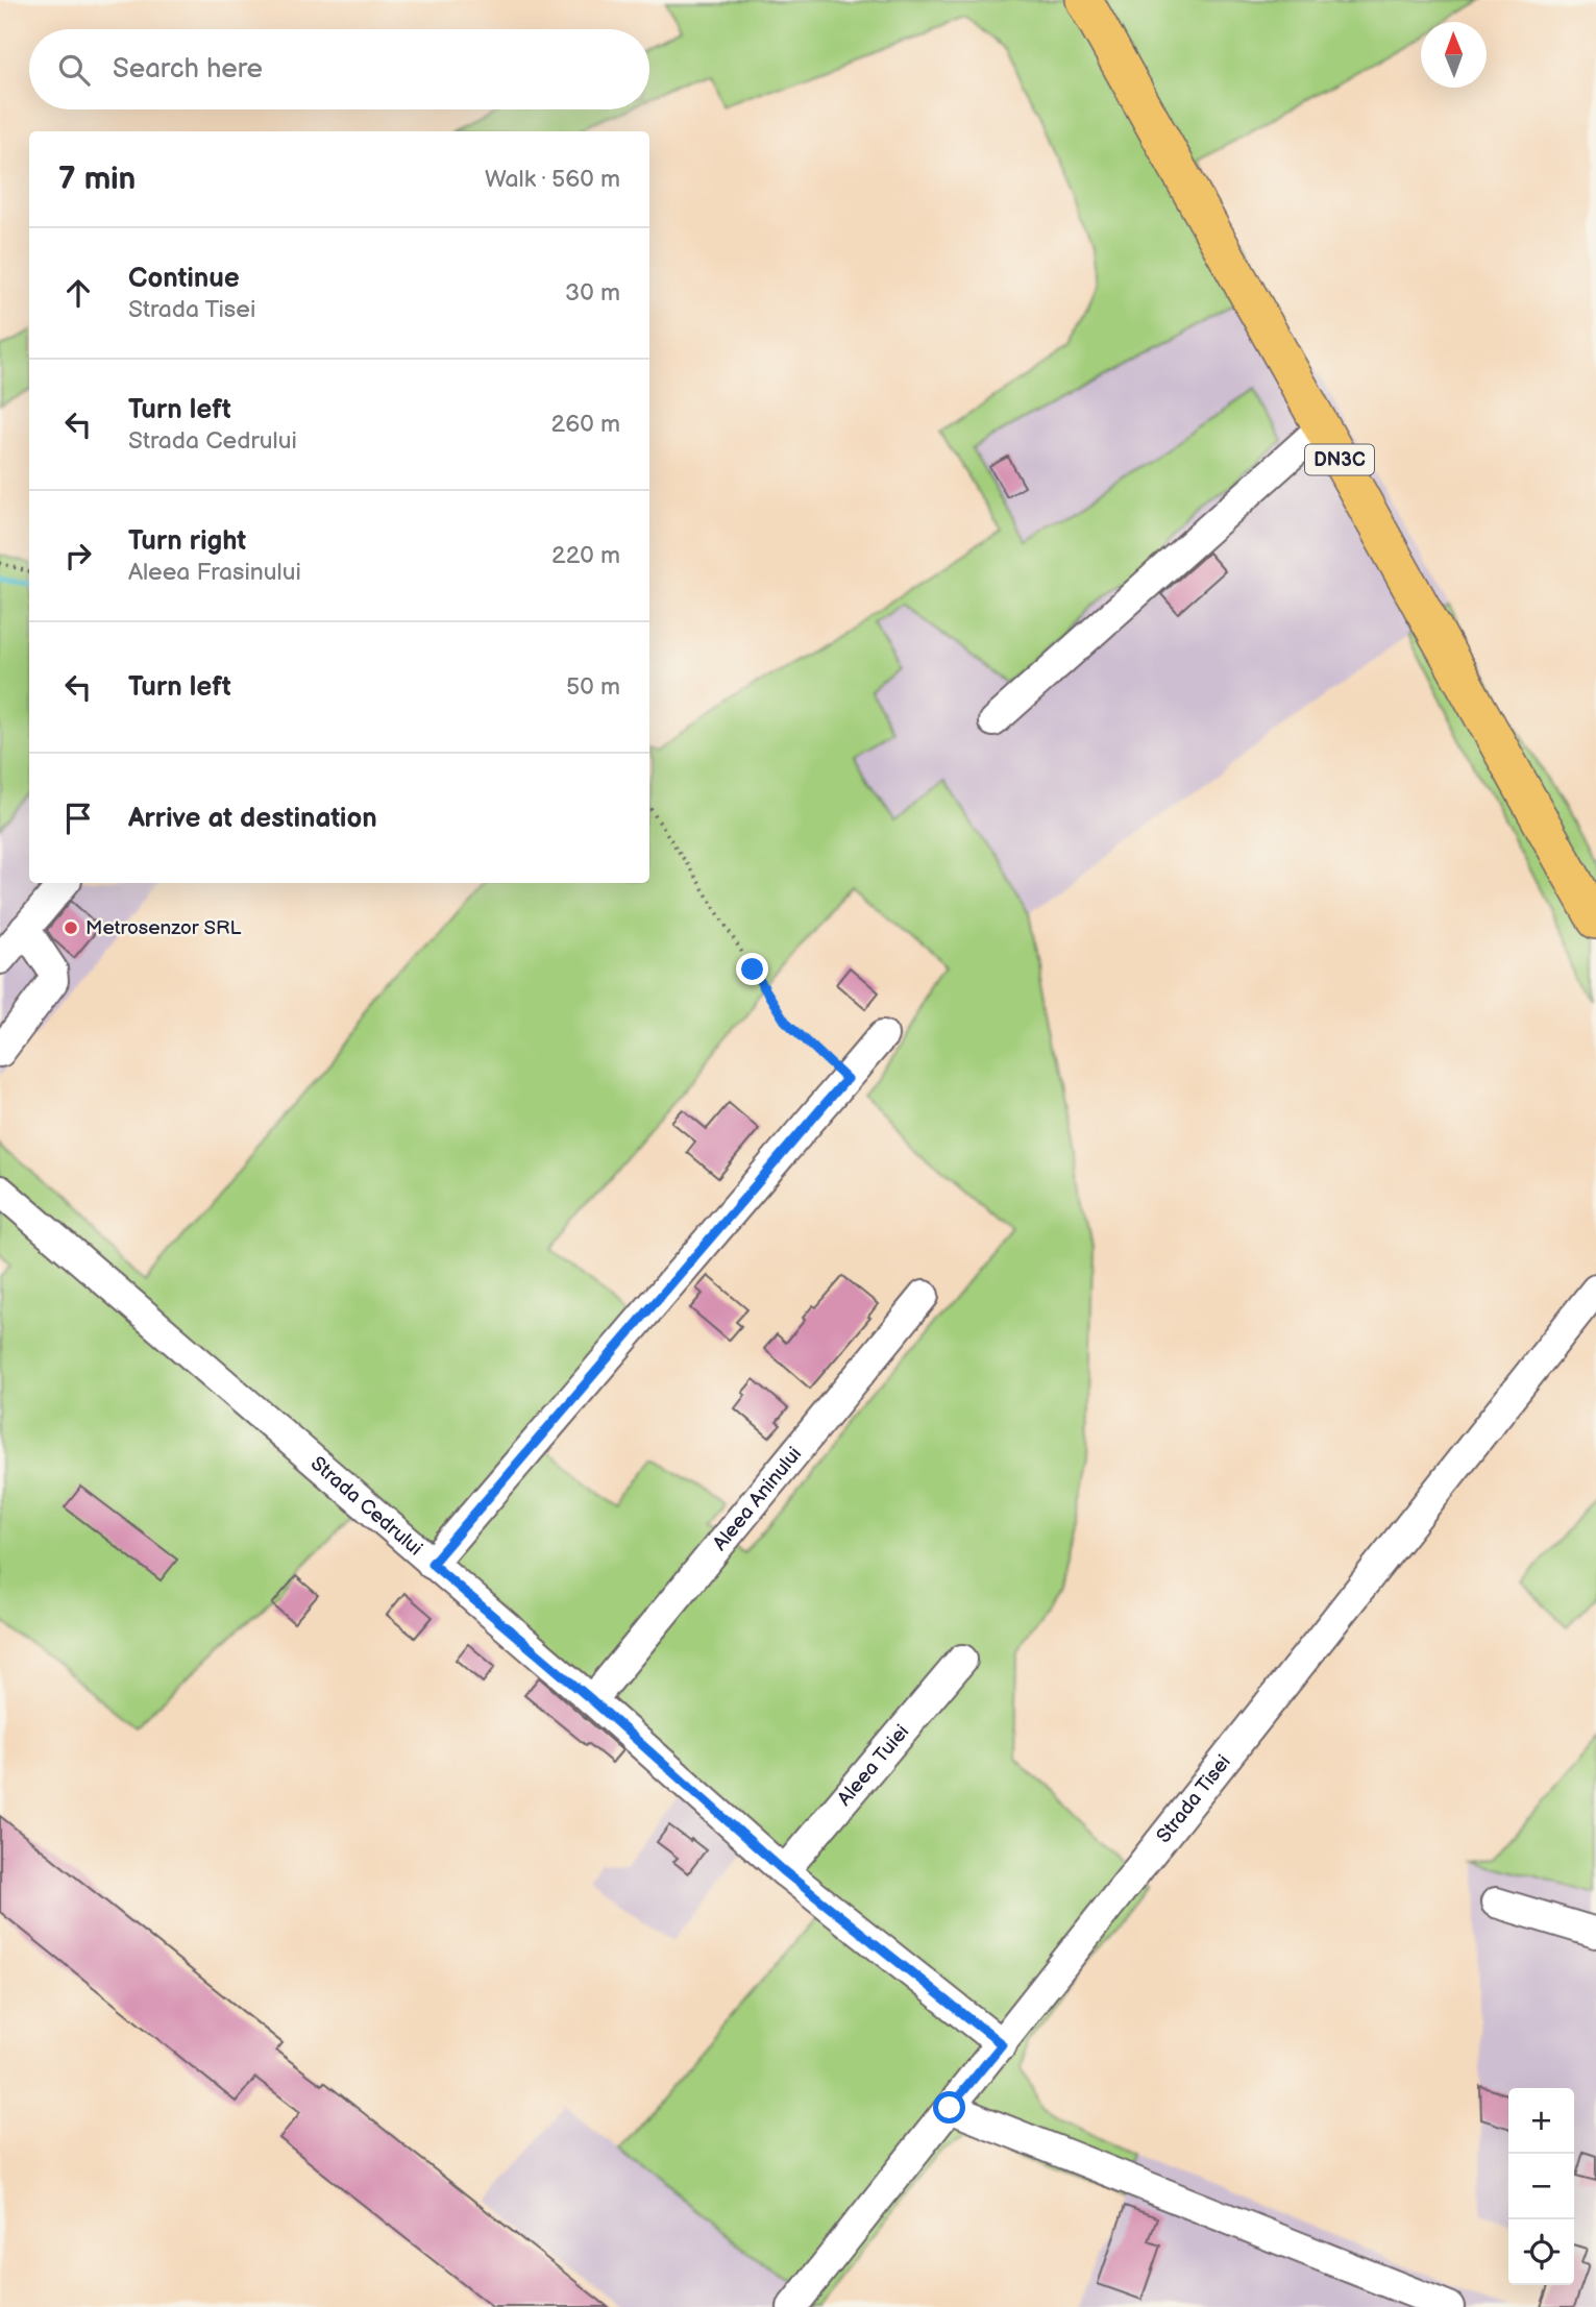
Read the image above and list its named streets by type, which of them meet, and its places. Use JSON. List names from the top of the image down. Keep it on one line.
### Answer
{"streets":{"main road":["DN3C"],"lane":["Aleea Aninului","Strada Cedrului","Aleea Tuiei","Strada Tisei"]},"crossings":[["Aleea Aninului","Strada Cedrului"],["Strada Cedrului","Aleea Tuiei"],["Strada Cedrului","Strada Tisei"]],"places":["Metrosenzor SRL"],"north":"top","page":{"search":"Search here","heading":["7 min","Walk · 560 m"],"list":[["Continue","Strada Tisei","30 m"],["Turn left","Strada Cedrului","260 m"],["Turn right","Aleea Frasinului","220 m"],["Turn left","50 m"],"Arrive at destination"],"map_buttons":["+","−"]}}
